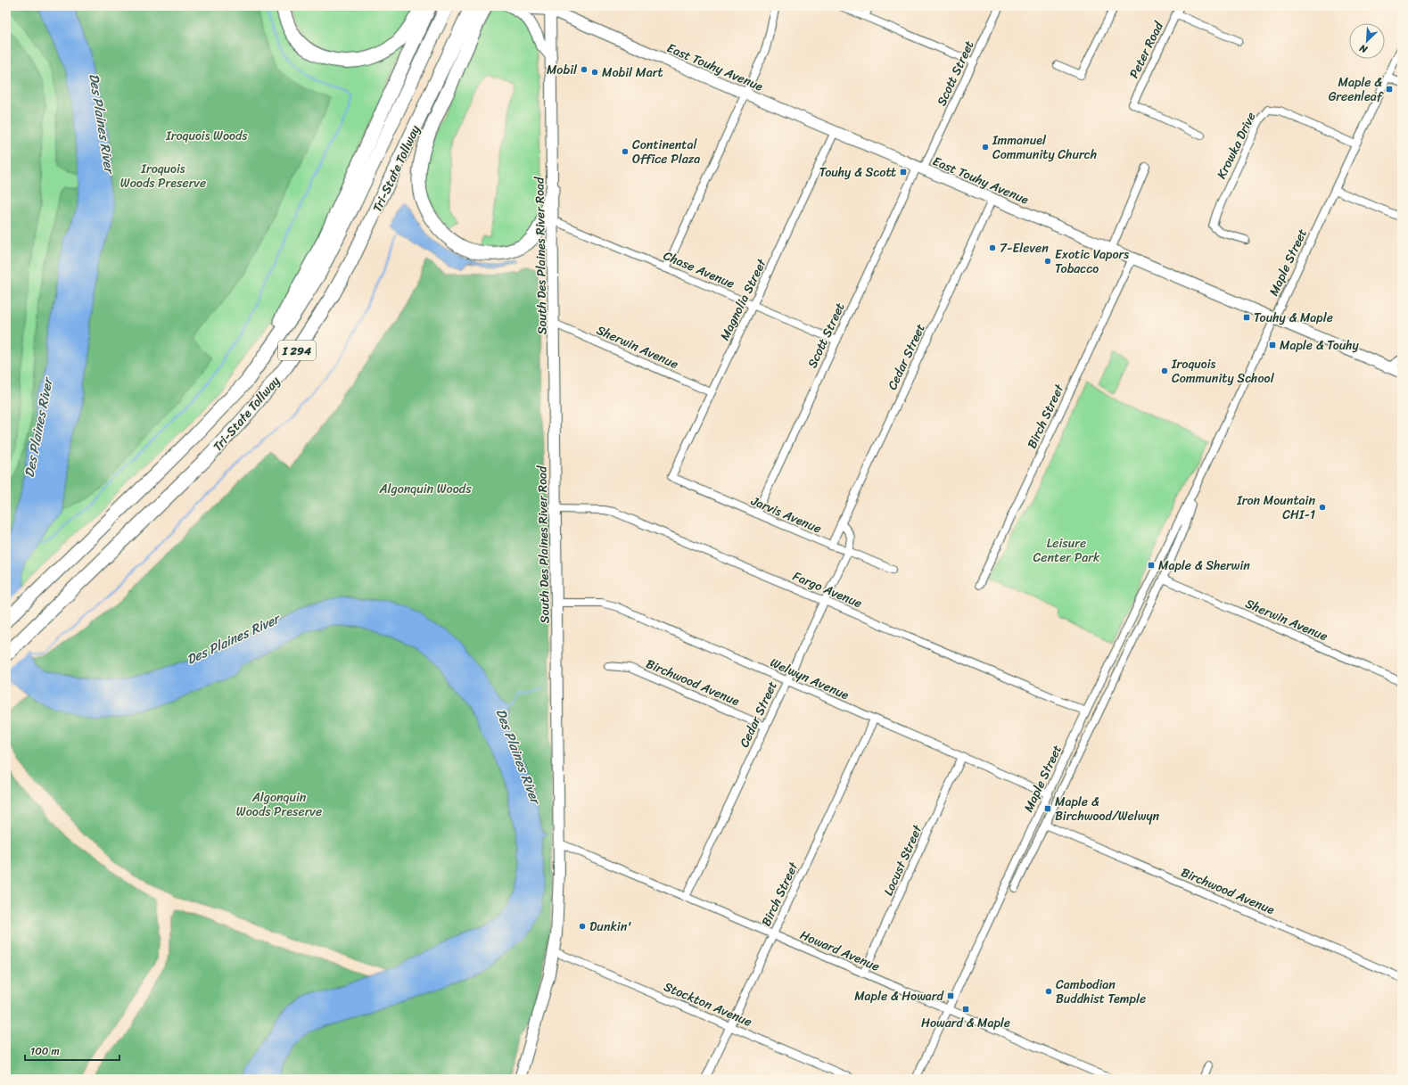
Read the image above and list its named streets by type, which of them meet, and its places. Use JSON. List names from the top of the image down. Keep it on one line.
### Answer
{"streets":{"highway":["Tri-State Tollway","I 294"],"main road":["East Touhy Avenue","South Des Plaines River Road"],"street":["Peter Road","Scott Street","Krowka Drive","Maple Street","Chase Avenue","Magnolia Street","Sherwin Avenue","Cedar Street","Birch Street","Jarvis Avenue","Fargo Avenue","Welwyn Avenue","Birchwood Avenue","Locust Street","Howard Avenue","Stockton Avenue"]},"crossings":[["East Touhy Avenue","Scott Street"],["East Touhy Avenue","South Des Plaines River Road"],["East Touhy Avenue","Maple Street"],["East Touhy Avenue","Magnolia Street"],["East Touhy Avenue","Cedar Street"],["East Touhy Avenue","Birch Street"],["Scott Street","Chase Avenue"],["Scott Street","Jarvis Avenue"],["Krowka Drive","Maple Street"],["South Des Plaines River Road","Chase Avenue"],["South Des Plaines River Road","Sherwin Avenue"],["South Des Plaines River Road","Fargo Avenue"],["South Des Plaines River Road","Welwyn Avenue"],["South Des Plaines River Road","Howard Avenue"],["South Des Plaines River Road","Stockton Avenue"],["Maple Street","Sherwin Avenue"],["Maple Street","Fargo Avenue"],["Maple Street","Welwyn Avenue"],["Maple Street","Birchwood Avenue"],["Maple Street","Howard Avenue"],["Chase Avenue","Magnolia Street"],["Magnolia Street","Sherwin Avenue"],["Magnolia Street","Jarvis Avenue"],["Cedar Street","Jarvis Avenue"],["Cedar Street","Fargo Avenue"],["Cedar Street","Welwyn Avenue"],["Cedar Street","Birchwood Avenue"],["Cedar Street","Howard Avenue"],["Birch Street","Welwyn Avenue"],["Birch Street","Howard Avenue"],["Birch Street","Stockton Avenue"],["Welwyn Avenue","Locust Street"],["Locust Street","Howard Avenue"]],"water":["Des Plaines River"],"parks":["Iroquois Woods","Iroquois Woods Preserve","Algonquin Woods","Leisure Center Park","Algonquin Woods Preserve"],"places":{"other":["Mobil","Mobil Mart","Immanuel Community Church","Continental Office Plaza","7-Eleven","Exotic Vapors Tobacco","Iroquois Community School","Iron Mountain CHI-1","Dunkin'","Cambodian Buddhist Temple"],"transit":["Maple & Greenleaf","Touhy & Scott","Touhy & Maple","Maple & Touhy","Maple & Sherwin","Maple & Birchwood/Welwyn","Maple & Howard","Howard & Maple"]},"scale_bar":"100 m","north":"bottom left"}
